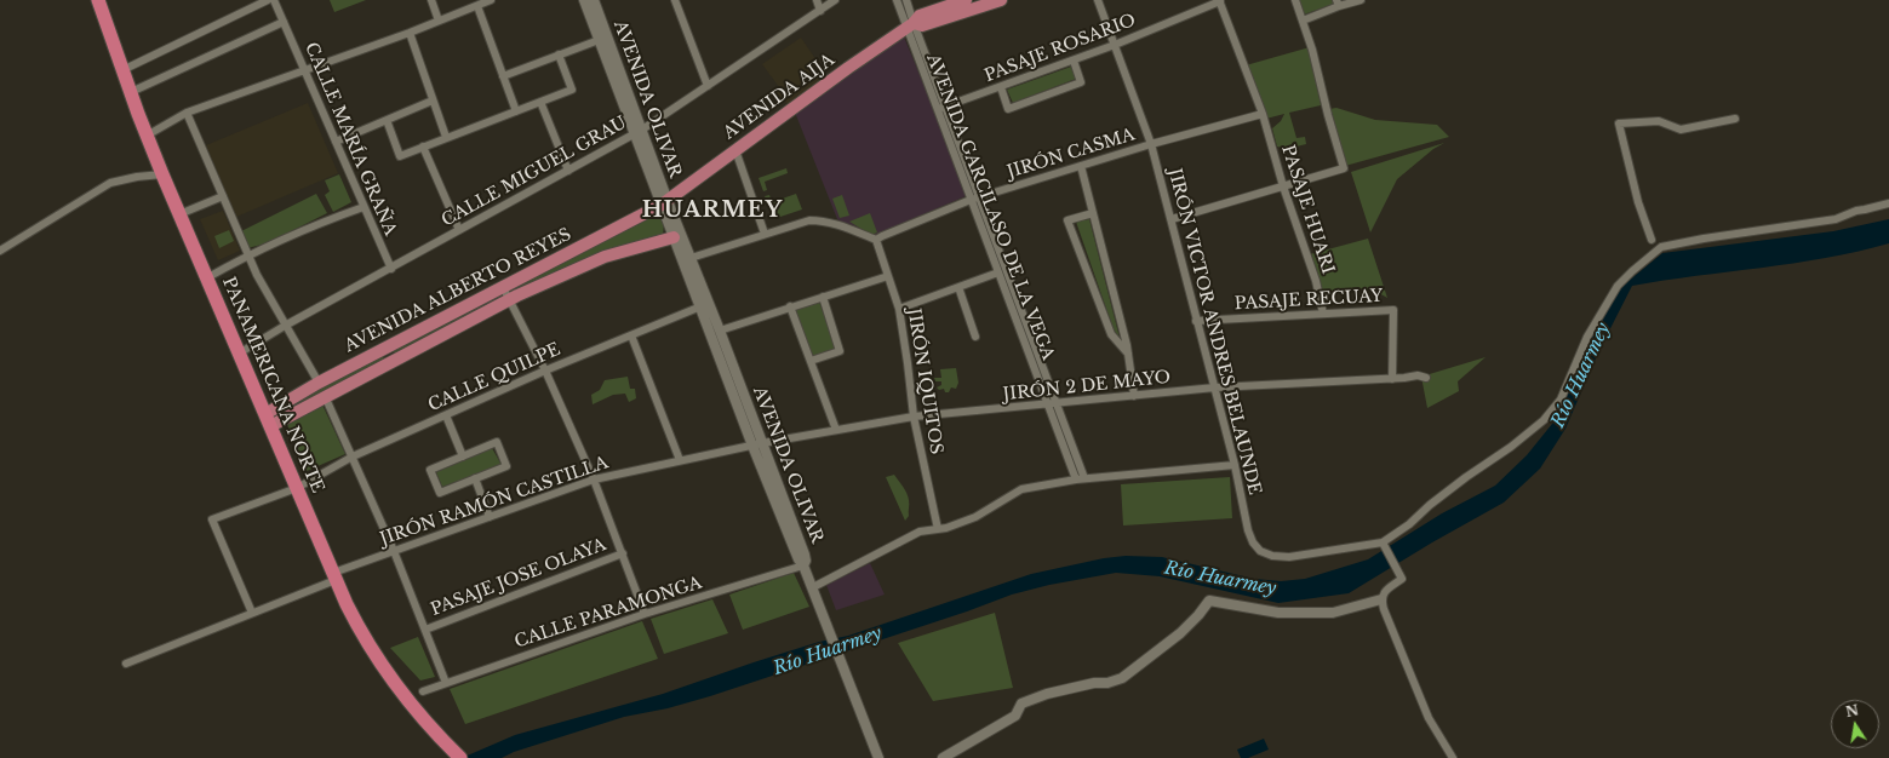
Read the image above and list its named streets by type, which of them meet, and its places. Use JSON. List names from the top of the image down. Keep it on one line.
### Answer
{"streets":{"highway":["PANAMERICANA NORTE"],"main road":["AVENIDA AIJA","AVENIDA ALBERTO REYES"],"street":["PASAJE ROSARIO","AVENIDA OLIVAR","CALLE MARÍA GRAÑA","JIRÓN CASMA","CALLE MIGUEL GRAU","AVENIDA GARCILASO DE LA VEGA","PASAJE HUARI","PASAJE RECUAY","JIRÓN VICTOR ANDRES BELAUNDE","CALLE QUILPE","JIRÓN IQUITOS","JIRÓN 2 DE MAYO","JIRÓN RAMÓN CASTILLA","PASAJE JOSE OLAYA","CALLE PARAMONGA"]},"crossings":[["PASAJE ROSARIO","AVENIDA GARCILASO DE LA VEGA"],["PASAJE ROSARIO","PASAJE HUARI"],["PASAJE ROSARIO","JIRÓN VICTOR ANDRES BELAUNDE"],["AVENIDA AIJA","AVENIDA OLIVAR"],["AVENIDA AIJA","AVENIDA GARCILASO DE LA VEGA"],["AVENIDA AIJA","AVENIDA ALBERTO REYES"],["AVENIDA OLIVAR","CALLE MIGUEL GRAU"],["AVENIDA OLIVAR","AVENIDA ALBERTO REYES"],["AVENIDA OLIVAR","CALLE QUILPE"],["AVENIDA OLIVAR","JIRÓN 2 DE MAYO"],["AVENIDA OLIVAR","JIRÓN RAMÓN CASTILLA"],["AVENIDA OLIVAR","CALLE PARAMONGA"],["CALLE MARÍA GRAÑA","CALLE MIGUEL GRAU"],["JIRÓN CASMA","AVENIDA GARCILASO DE LA VEGA"],["JIRÓN CASMA","PASAJE HUARI"],["JIRÓN CASMA","JIRÓN VICTOR ANDRES BELAUNDE"],["JIRÓN CASMA","JIRÓN IQUITOS"],["CALLE MIGUEL GRAU","PANAMERICANA NORTE"],["AVENIDA GARCILASO DE LA VEGA","JIRÓN 2 DE MAYO"],["PASAJE HUARI","PASAJE RECUAY"],["AVENIDA ALBERTO REYES","PANAMERICANA NORTE"],["PASAJE RECUAY","JIRÓN VICTOR ANDRES BELAUNDE"],["PASAJE RECUAY","JIRÓN 2 DE MAYO"],["JIRÓN VICTOR ANDRES BELAUNDE","JIRÓN 2 DE MAYO"],["CALLE QUILPE","PANAMERICANA NORTE"],["CALLE QUILPE","JIRÓN RAMÓN CASTILLA"],["JIRÓN IQUITOS","JIRÓN 2 DE MAYO"],["PANAMERICANA NORTE","JIRÓN RAMÓN CASTILLA"],["JIRÓN 2 DE MAYO","JIRÓN RAMÓN CASTILLA"]],"districts":["HUARMEY"],"water":["Río Huarmey"],"north":"top"}
